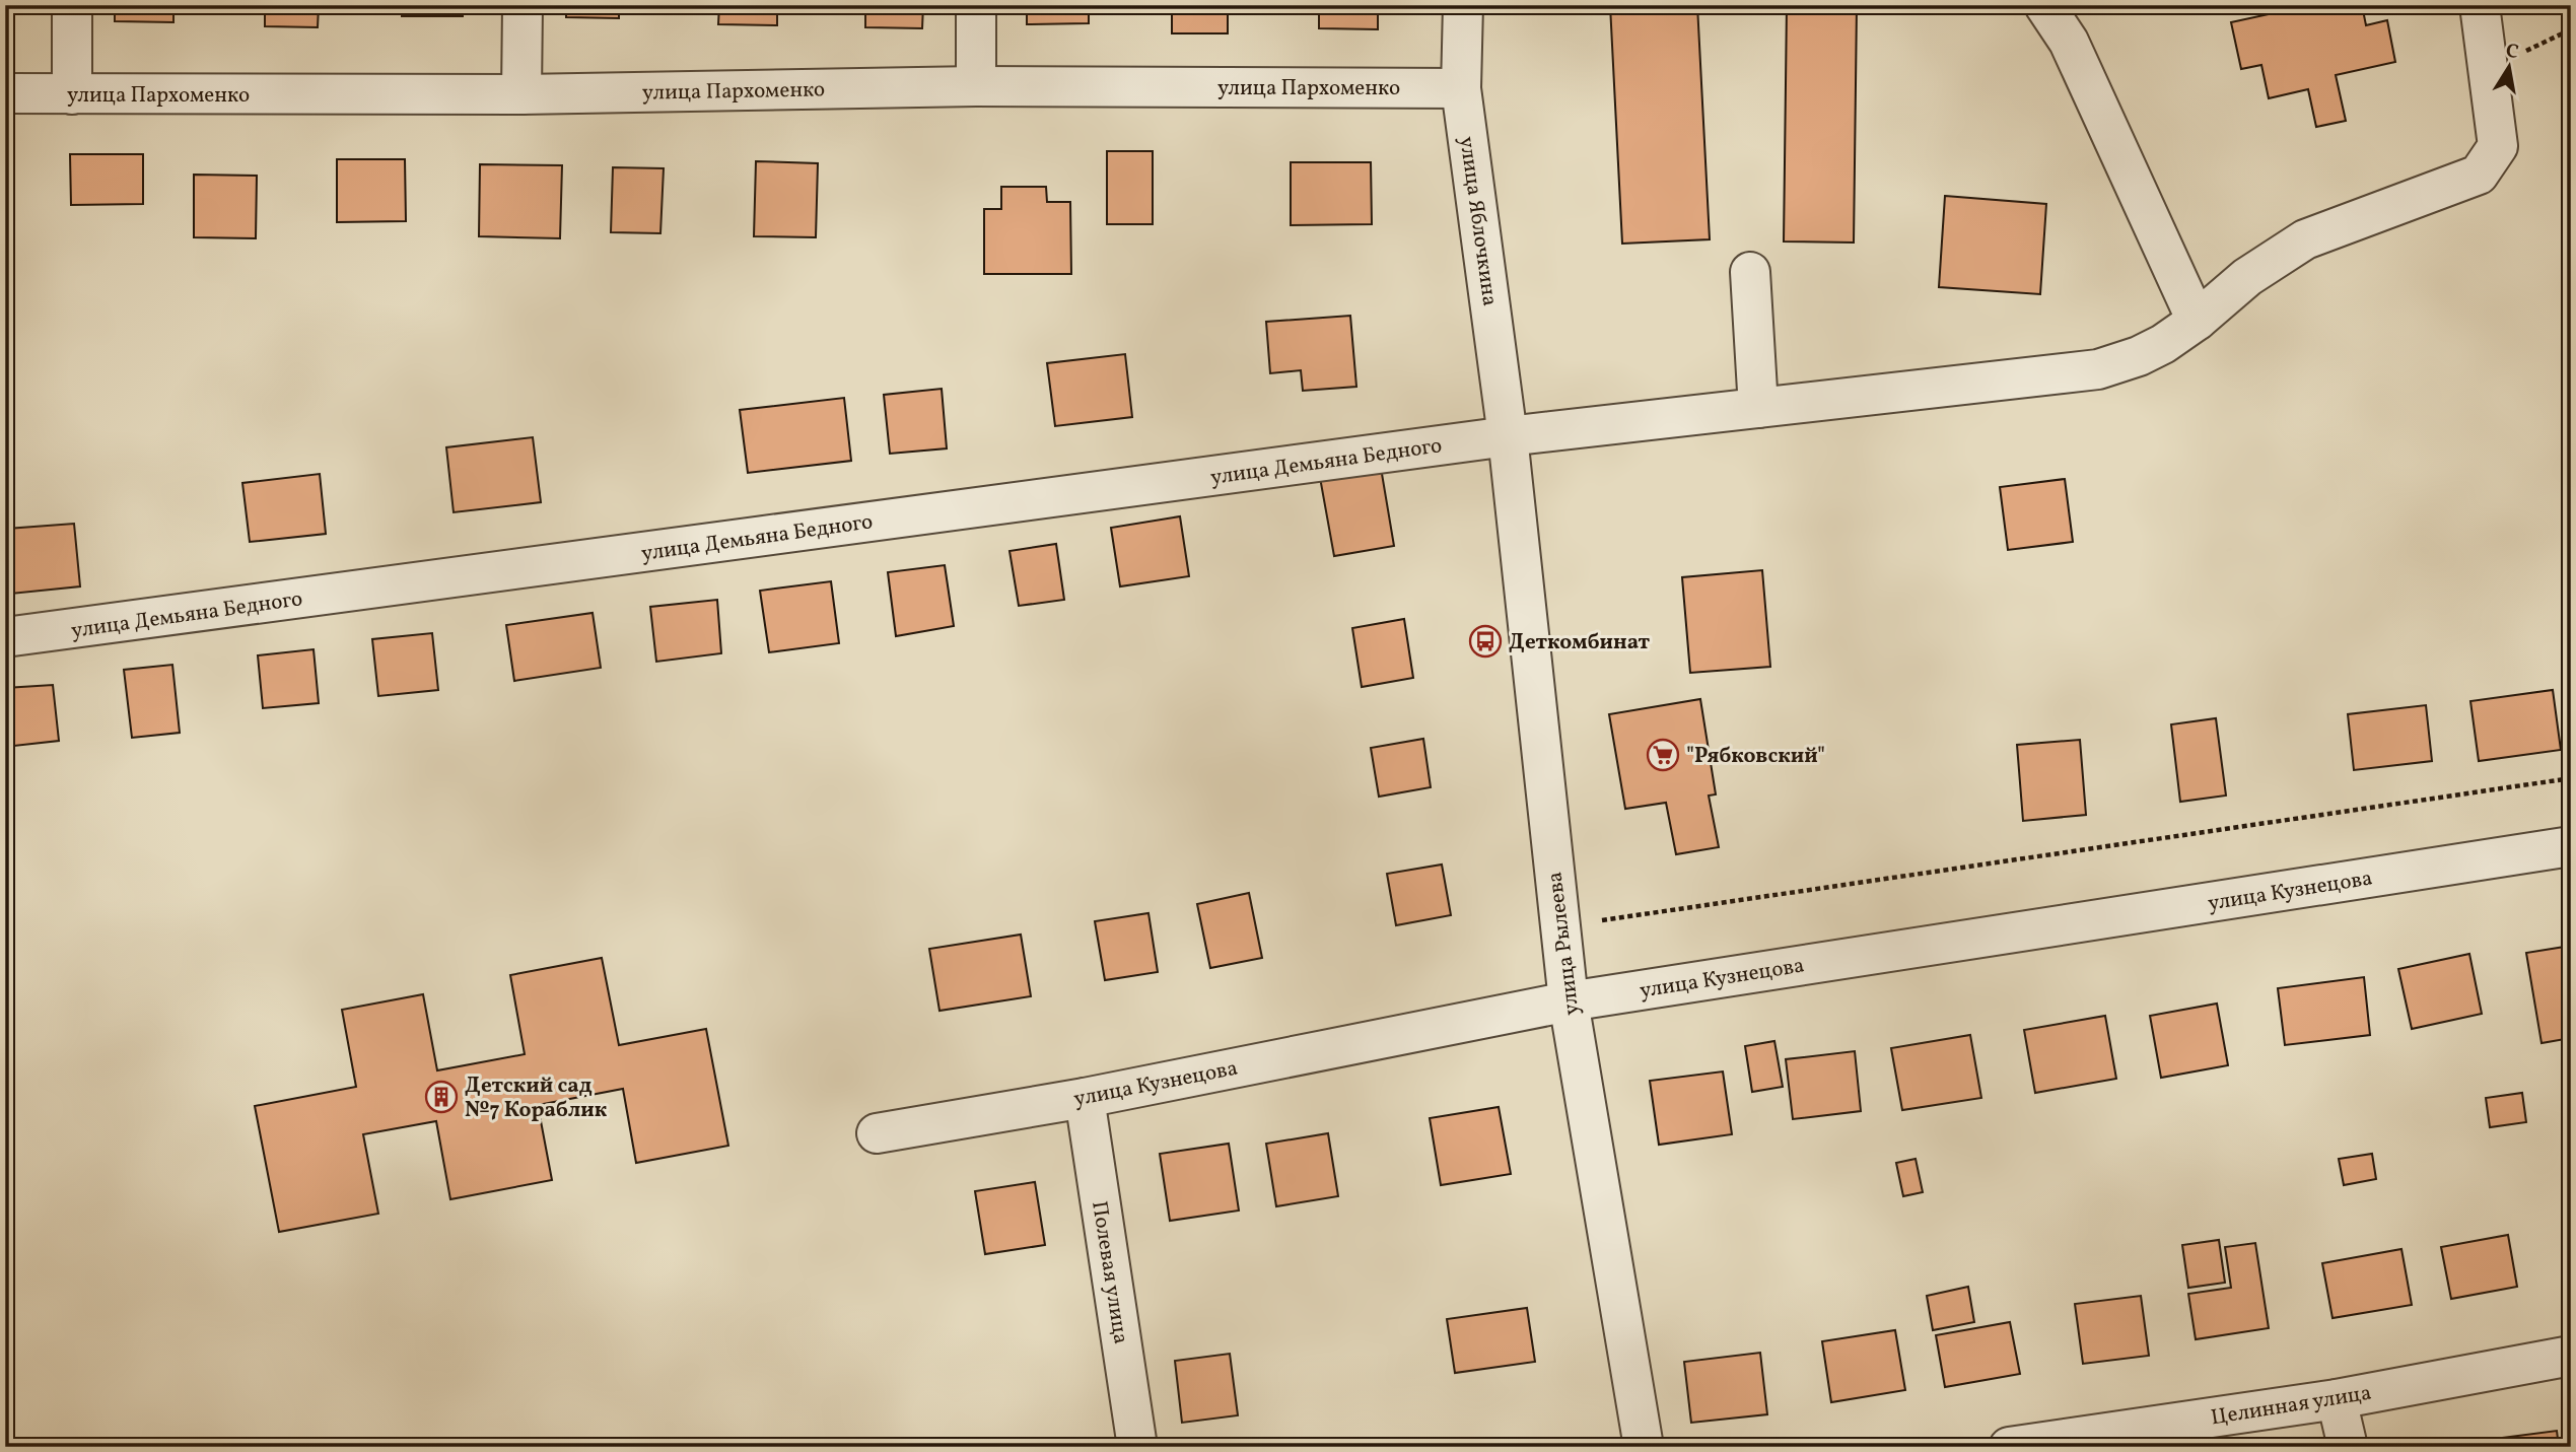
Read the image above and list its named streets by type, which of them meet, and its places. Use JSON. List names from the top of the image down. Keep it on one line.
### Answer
{"streets":{"street":["улица Пархоменко","улица Яблочкина","улица Демьяна Бедного","улица Кузнецова","улица Рылеева","Полевая улица","Целинная улица"]},"crossings":[["улица Пархоменко","улица Яблочкина"],["улица Яблочкина","улица Демьяна Бедного"],["улица Яблочкина","улица Рылеева"],["улица Демьяна Бедного","улица Рылеева"],["улица Кузнецова","улица Рылеева"],["улица Кузнецова","Полевая улица"]],"places":{"bus stop":["Деткомбинат"],"supermarket":["\"Рябковский\""],"building":["Детский сад №7 Кораблик"]},"north":"top"}
